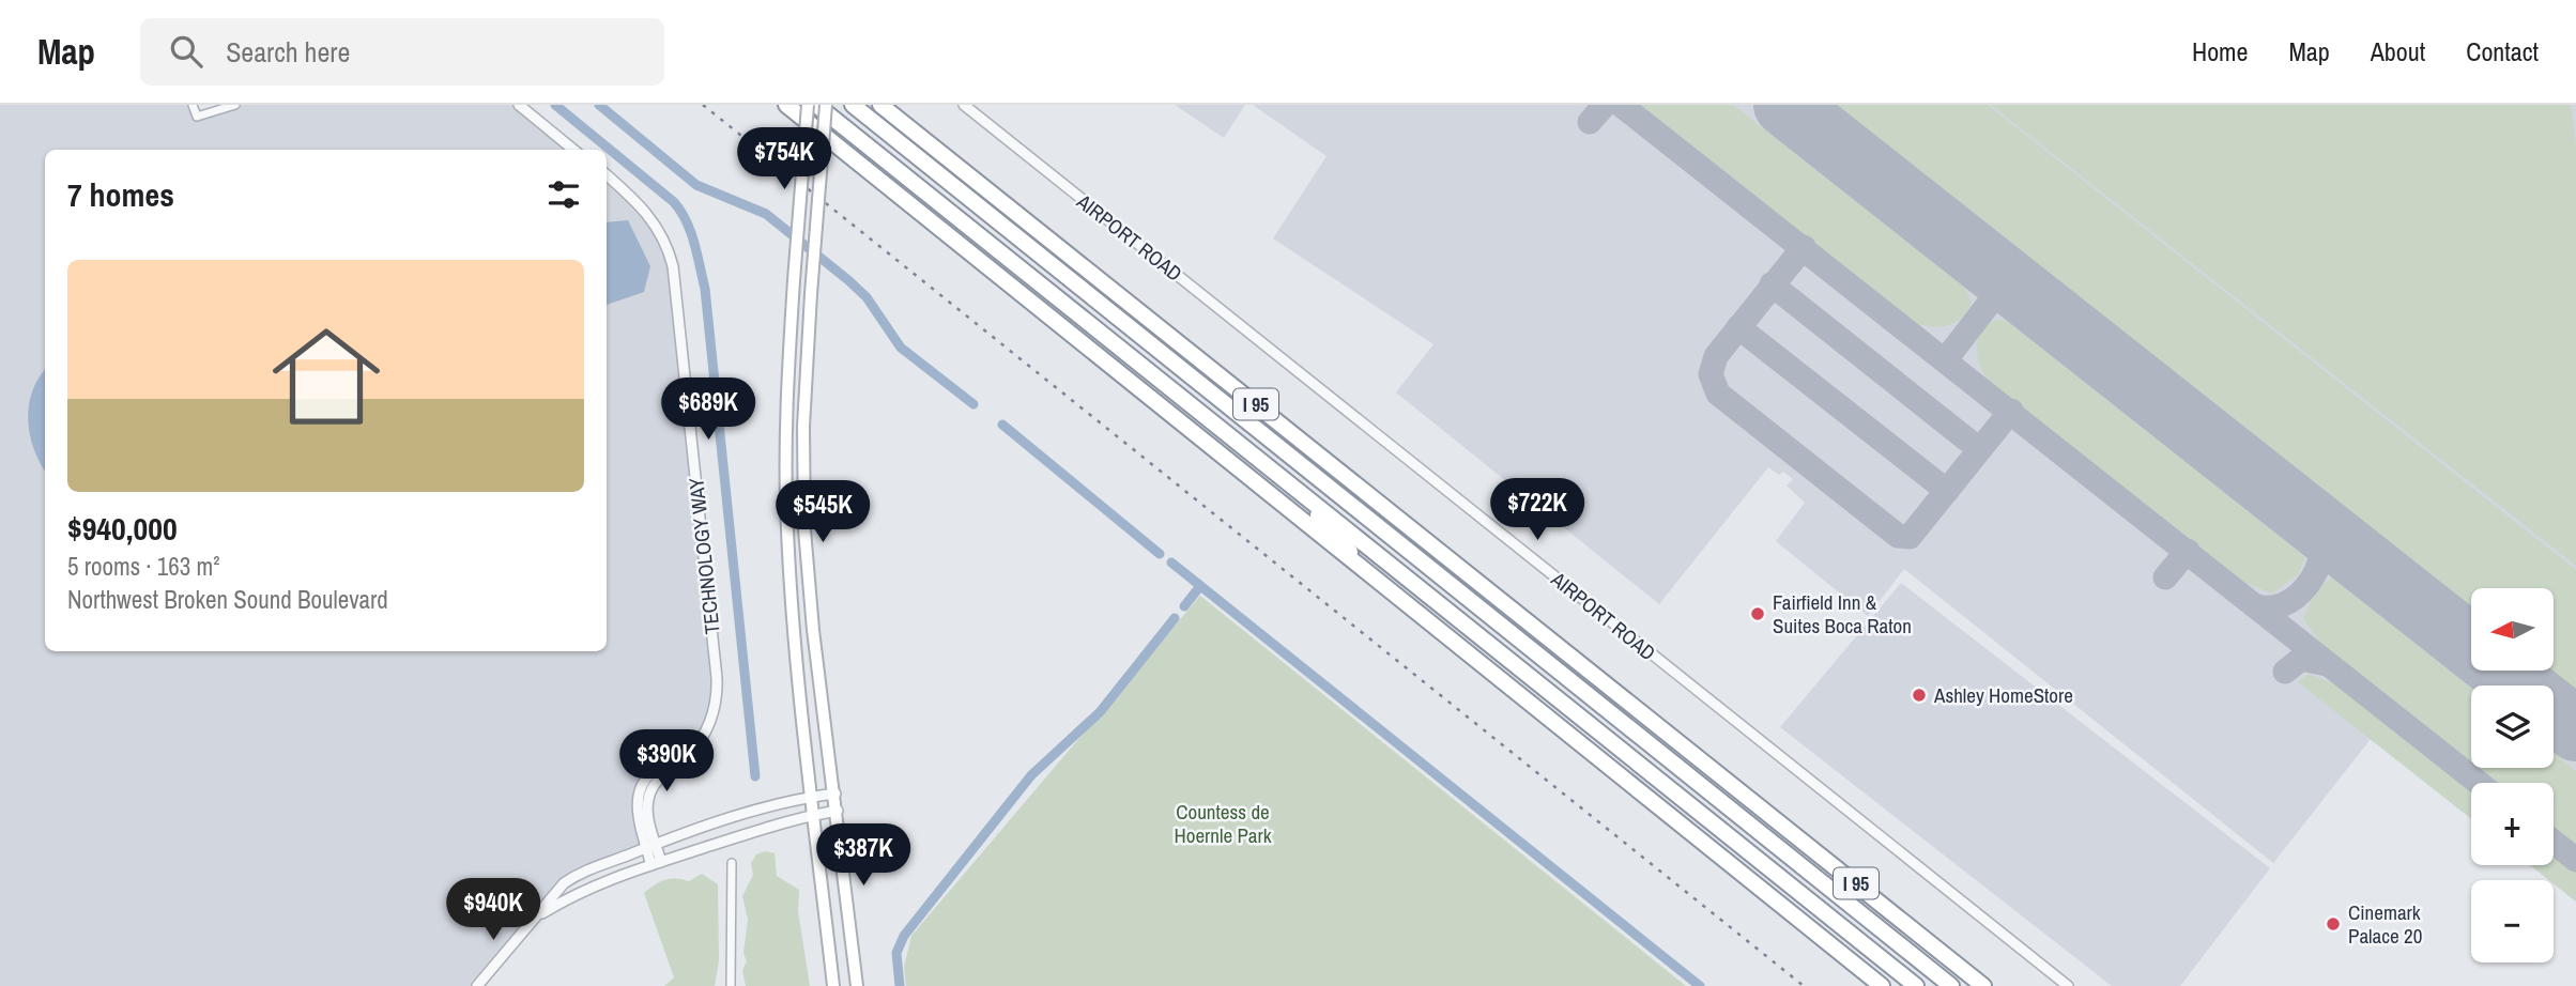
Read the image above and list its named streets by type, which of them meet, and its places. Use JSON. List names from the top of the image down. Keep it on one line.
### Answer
{"streets":{"highway":["I 95"],"street":["AIRPORT ROAD","TECHNOLOGY WAY"]},"parks":["Countess de Hoernle Park"],"places":["Fairfield Inn & Suites Boca Raton","Ashley HomeStore","Cinemark Palace 20"],"north":"left","page":{"header":"Map","search":"Search here","nav":["Home","Map","About","Contact"],"price":["$754K","$689K","$722K","$545K","$390K","$387K","$940K"],"heading":"7 homes","list":[{"name":"$940,000","note":"5 rooms · 163 m² · Northwest Broken Sound Boulevard"}],"map_buttons":["+","−"]}}
